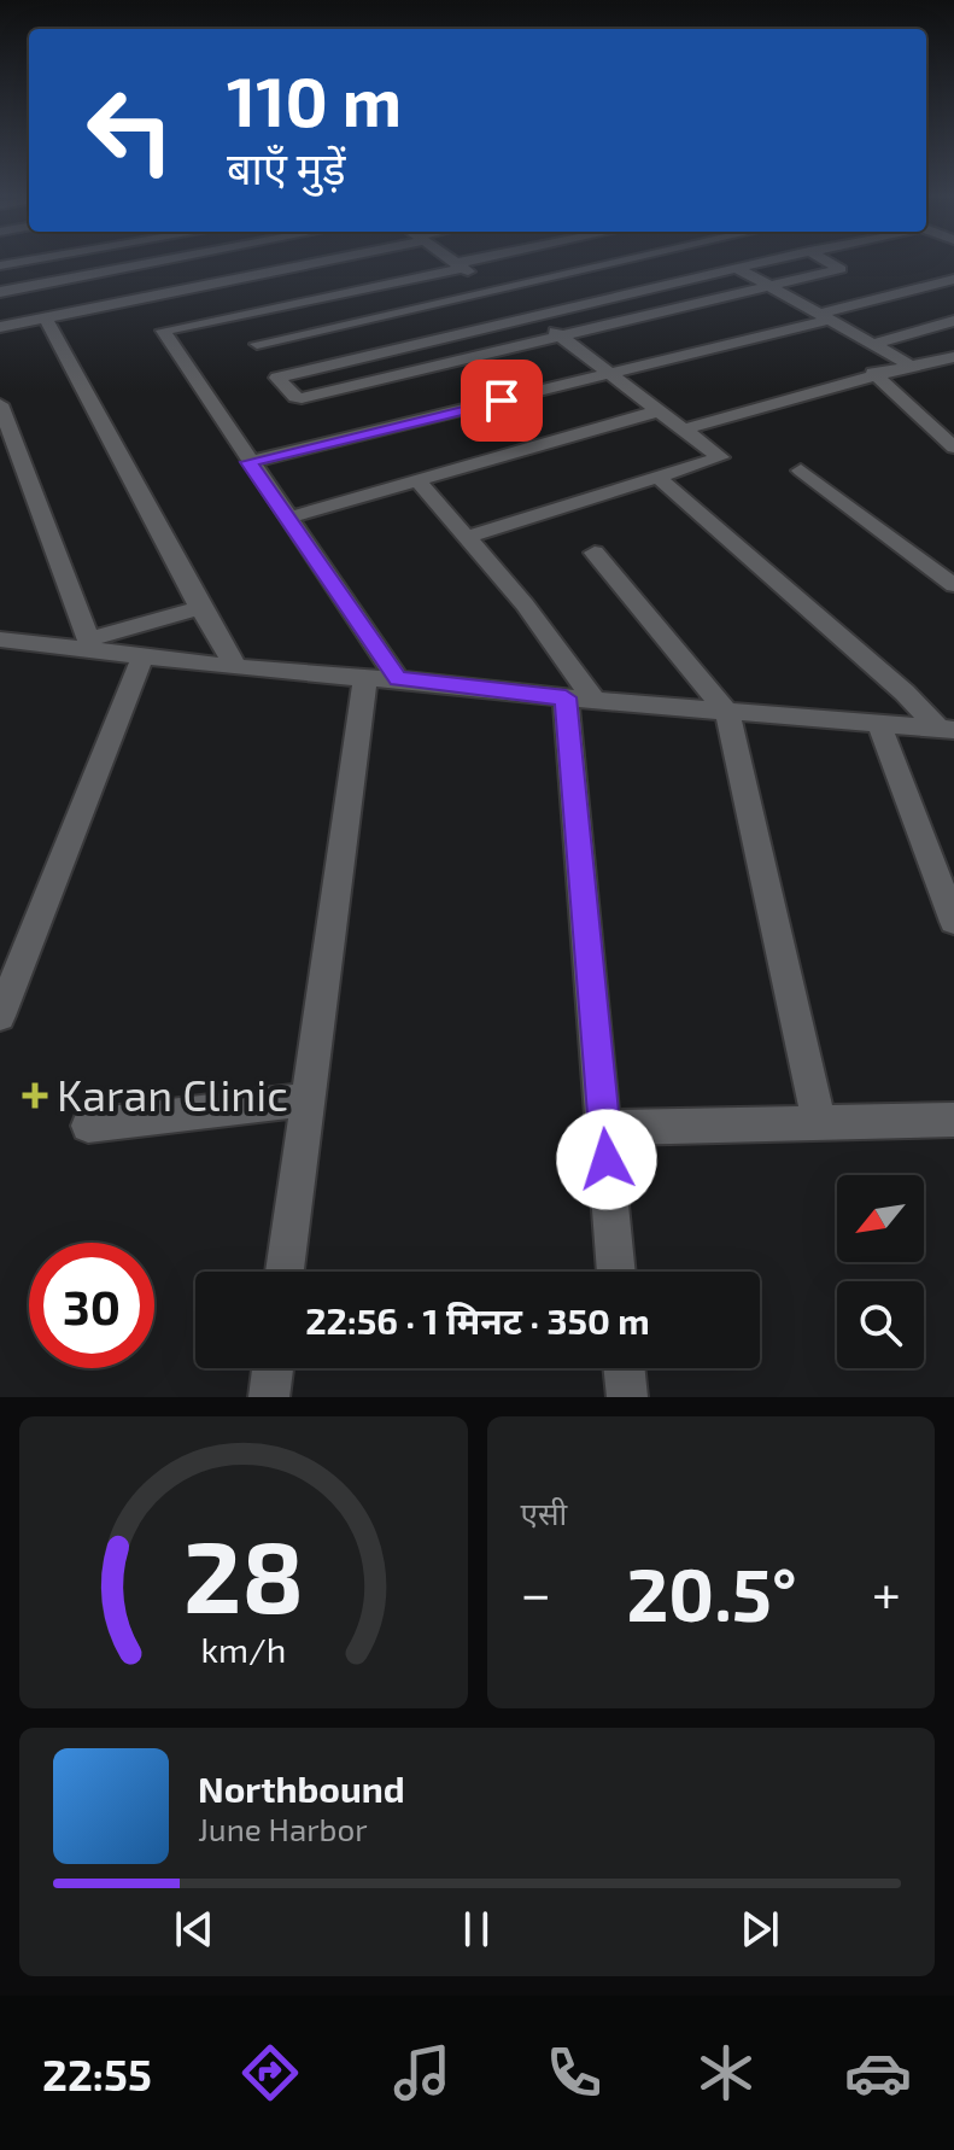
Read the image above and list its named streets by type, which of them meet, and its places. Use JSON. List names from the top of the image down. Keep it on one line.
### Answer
{"places":{"health":["Karan Clinic"]},"north":"bottom left","page":{"turn":["110 m","बाएँ मुड़ें"],"limit":"30","trip":"22:56 · 1 मिनट · 350 m","tile":"एसी","heat":["−","20.5°","+"],"song":["Northbound","June Harbor"],"tabs":"22:55","gauge":["28","km/h"]}}
